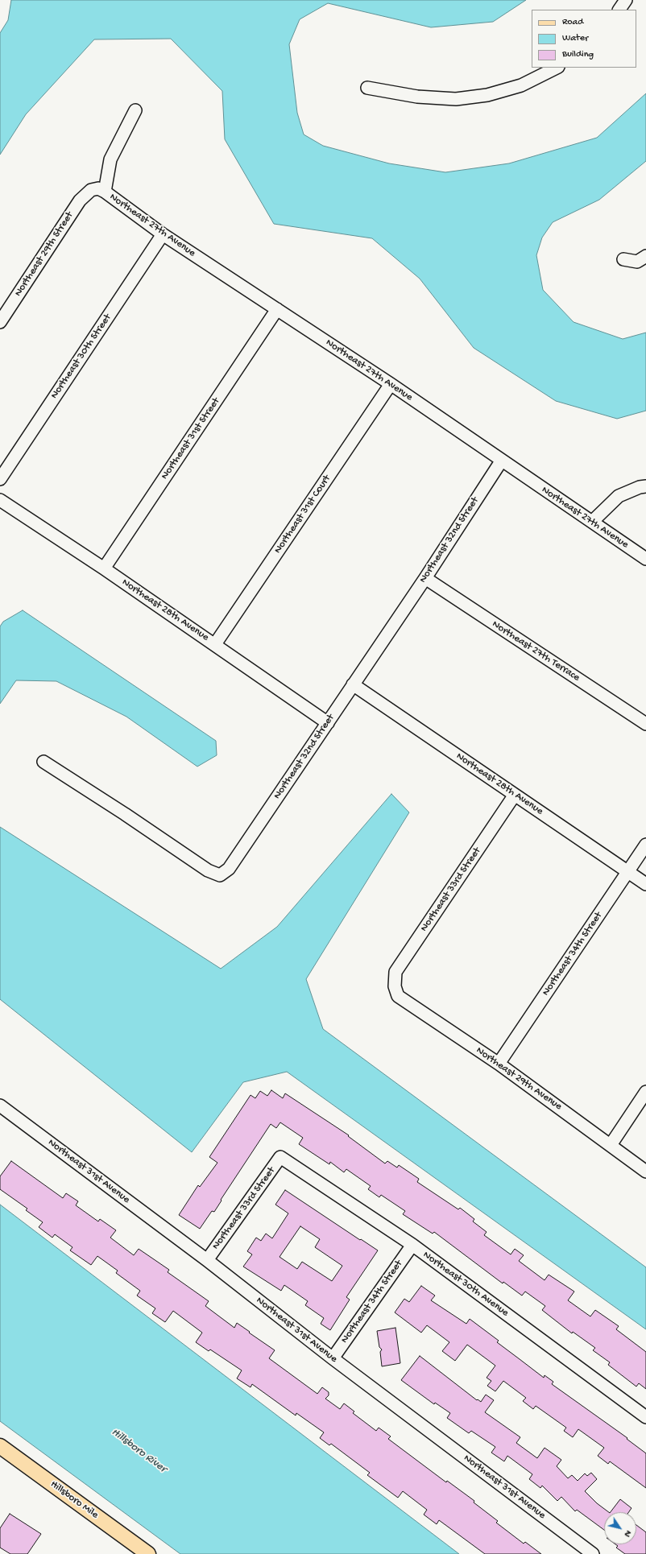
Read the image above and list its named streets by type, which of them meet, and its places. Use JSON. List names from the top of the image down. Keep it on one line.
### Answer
{"streets":{"main road":["Hillsboro Mile"],"street":["Northeast 27th Avenue","Northeast 29th Street","Northeast 30th Street","Northeast 31st Street","Northeast 31st Court","Northeast 32nd Street","Northeast 28th Avenue","Northeast 27th Terrace","Northeast 33rd Street","Northeast 34th Street","Northeast 29th Avenue","Northeast 31st Avenue","Northeast 30th Avenue"]},"crossings":[["Northeast 27th Avenue","Northeast 29th Street"],["Northeast 27th Avenue","Northeast 30th Street"],["Northeast 27th Avenue","Northeast 31st Street"],["Northeast 27th Avenue","Northeast 31st Court"],["Northeast 27th Avenue","Northeast 32nd Street"],["Northeast 31st Street","Northeast 28th Avenue"],["Northeast 31st Court","Northeast 28th Avenue"],["Northeast 32nd Street","Northeast 28th Avenue"],["Northeast 32nd Street","Northeast 27th Terrace"],["Northeast 28th Avenue","Northeast 33rd Street"],["Northeast 28th Avenue","Northeast 34th Street"],["Northeast 33rd Street","Northeast 29th Avenue"],["Northeast 33rd Street","Northeast 31st Avenue"],["Northeast 33rd Street","Northeast 30th Avenue"],["Northeast 34th Street","Northeast 29th Avenue"],["Northeast 34th Street","Northeast 31st Avenue"],["Northeast 34th Street","Northeast 30th Avenue"]],"water":["Hillsboro River"],"legend":["Road","Water","Building"],"north":"bottom right"}
